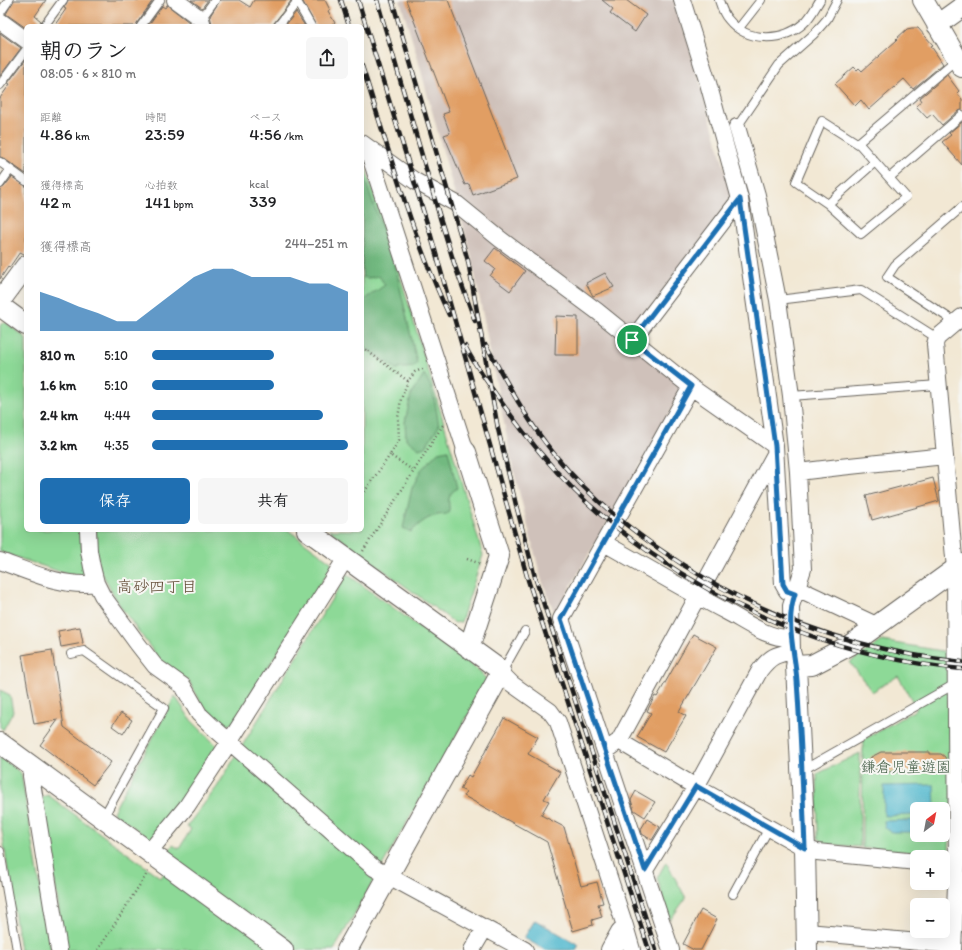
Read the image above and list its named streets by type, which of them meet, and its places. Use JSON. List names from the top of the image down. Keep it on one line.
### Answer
{"districts":["高砂四丁目"],"parks":["鎌倉児童遊園"],"north":"top right","page":{"heading":["朝のラン","08:05 · 6 × 810 m"],"stats":[["距離","4.86 km"],["時間","23:59"],["ペース","4:56 /km"],["獲得標高","42 m"],["心拍数","141 bpm"],["kcal","339"]],"chart":["獲得標高","244–251 m"],"list":[{"name":"810 m","note":"5:10"},{"name":"1.6 km","note":"5:10"},{"name":"2.4 km","note":"4:44"},{"name":"3.2 km","note":"4:35"}],"buttons":["保存","共有"],"map_buttons":["+","−"]}}
